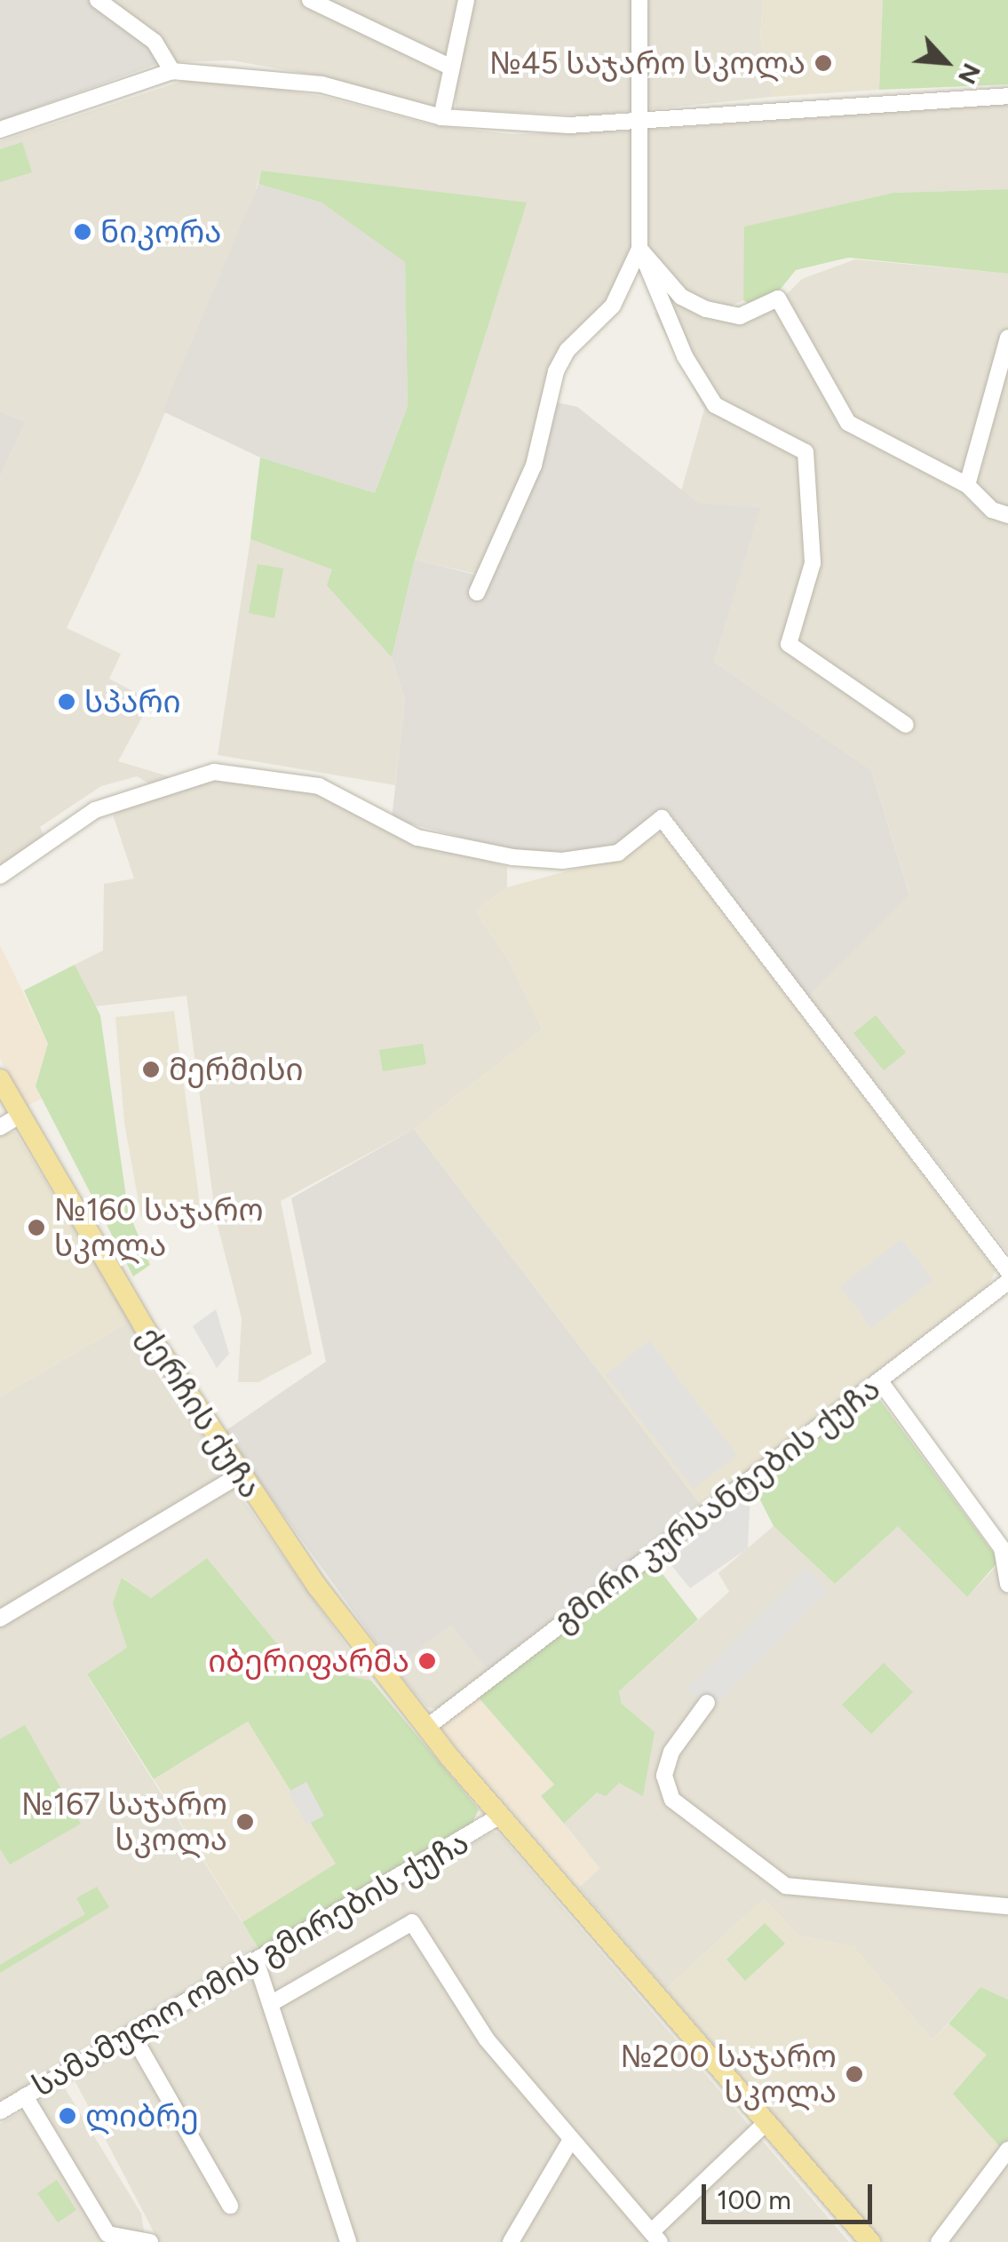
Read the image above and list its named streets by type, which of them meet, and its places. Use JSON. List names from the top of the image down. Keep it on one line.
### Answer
{"streets":{"main road":["ქერჩის ქუჩა"],"street":["გმირი კურსანტების ქუჩა","სამამულო ომის გმირების ქუჩა"]},"crossings":[["ქერჩის ქუჩა","გმირი კურსანტების ქუჩა"],["ქერჩის ქუჩა","სამამულო ომის გმირების ქუჩა"]],"places":["№45 საჯარო სკოლა","ნიკორა","სპარი","მერმისი","№160 საჯარო სკოლა","იბერიფარმა","№167 საჯარო სკოლა","№200 საჯარო სკოლა","ლიბრე"],"scale_bar":"100 m","north":"bottom right"}
